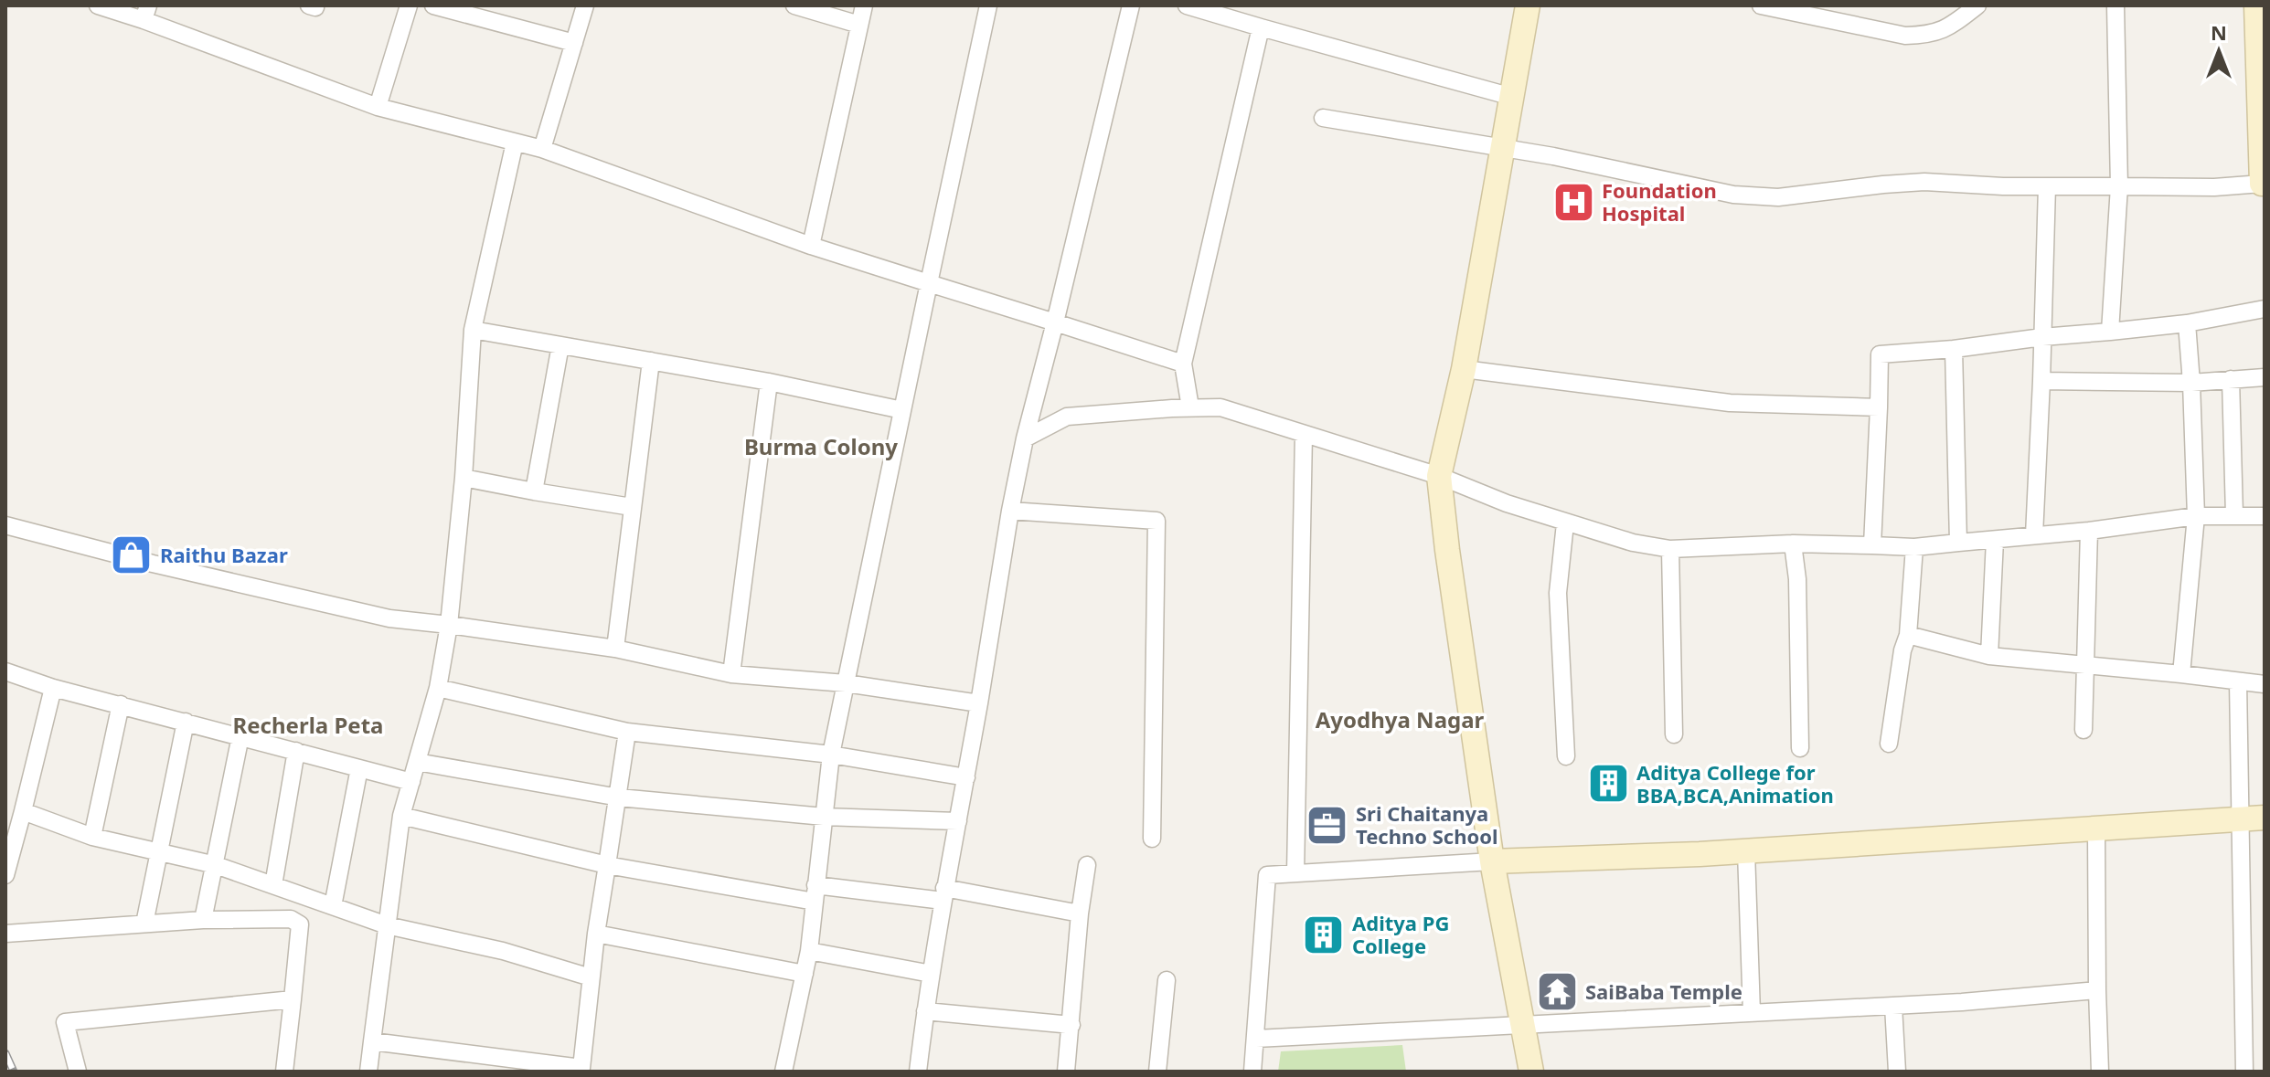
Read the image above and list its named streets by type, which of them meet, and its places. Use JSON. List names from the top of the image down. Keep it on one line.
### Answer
{"districts":["Burma Colony","Ayodhya Nagar","Recherla Peta"],"places":{"hospital":["Foundation Hospital"],"shop":["Raithu Bazar"],"building":["Aditya College for BBA,BCA,Animation","Aditya PG College"],"office":["Sri Chaitanya Techno School"],"temple":["SaiBaba Temple"]},"north":"top"}
